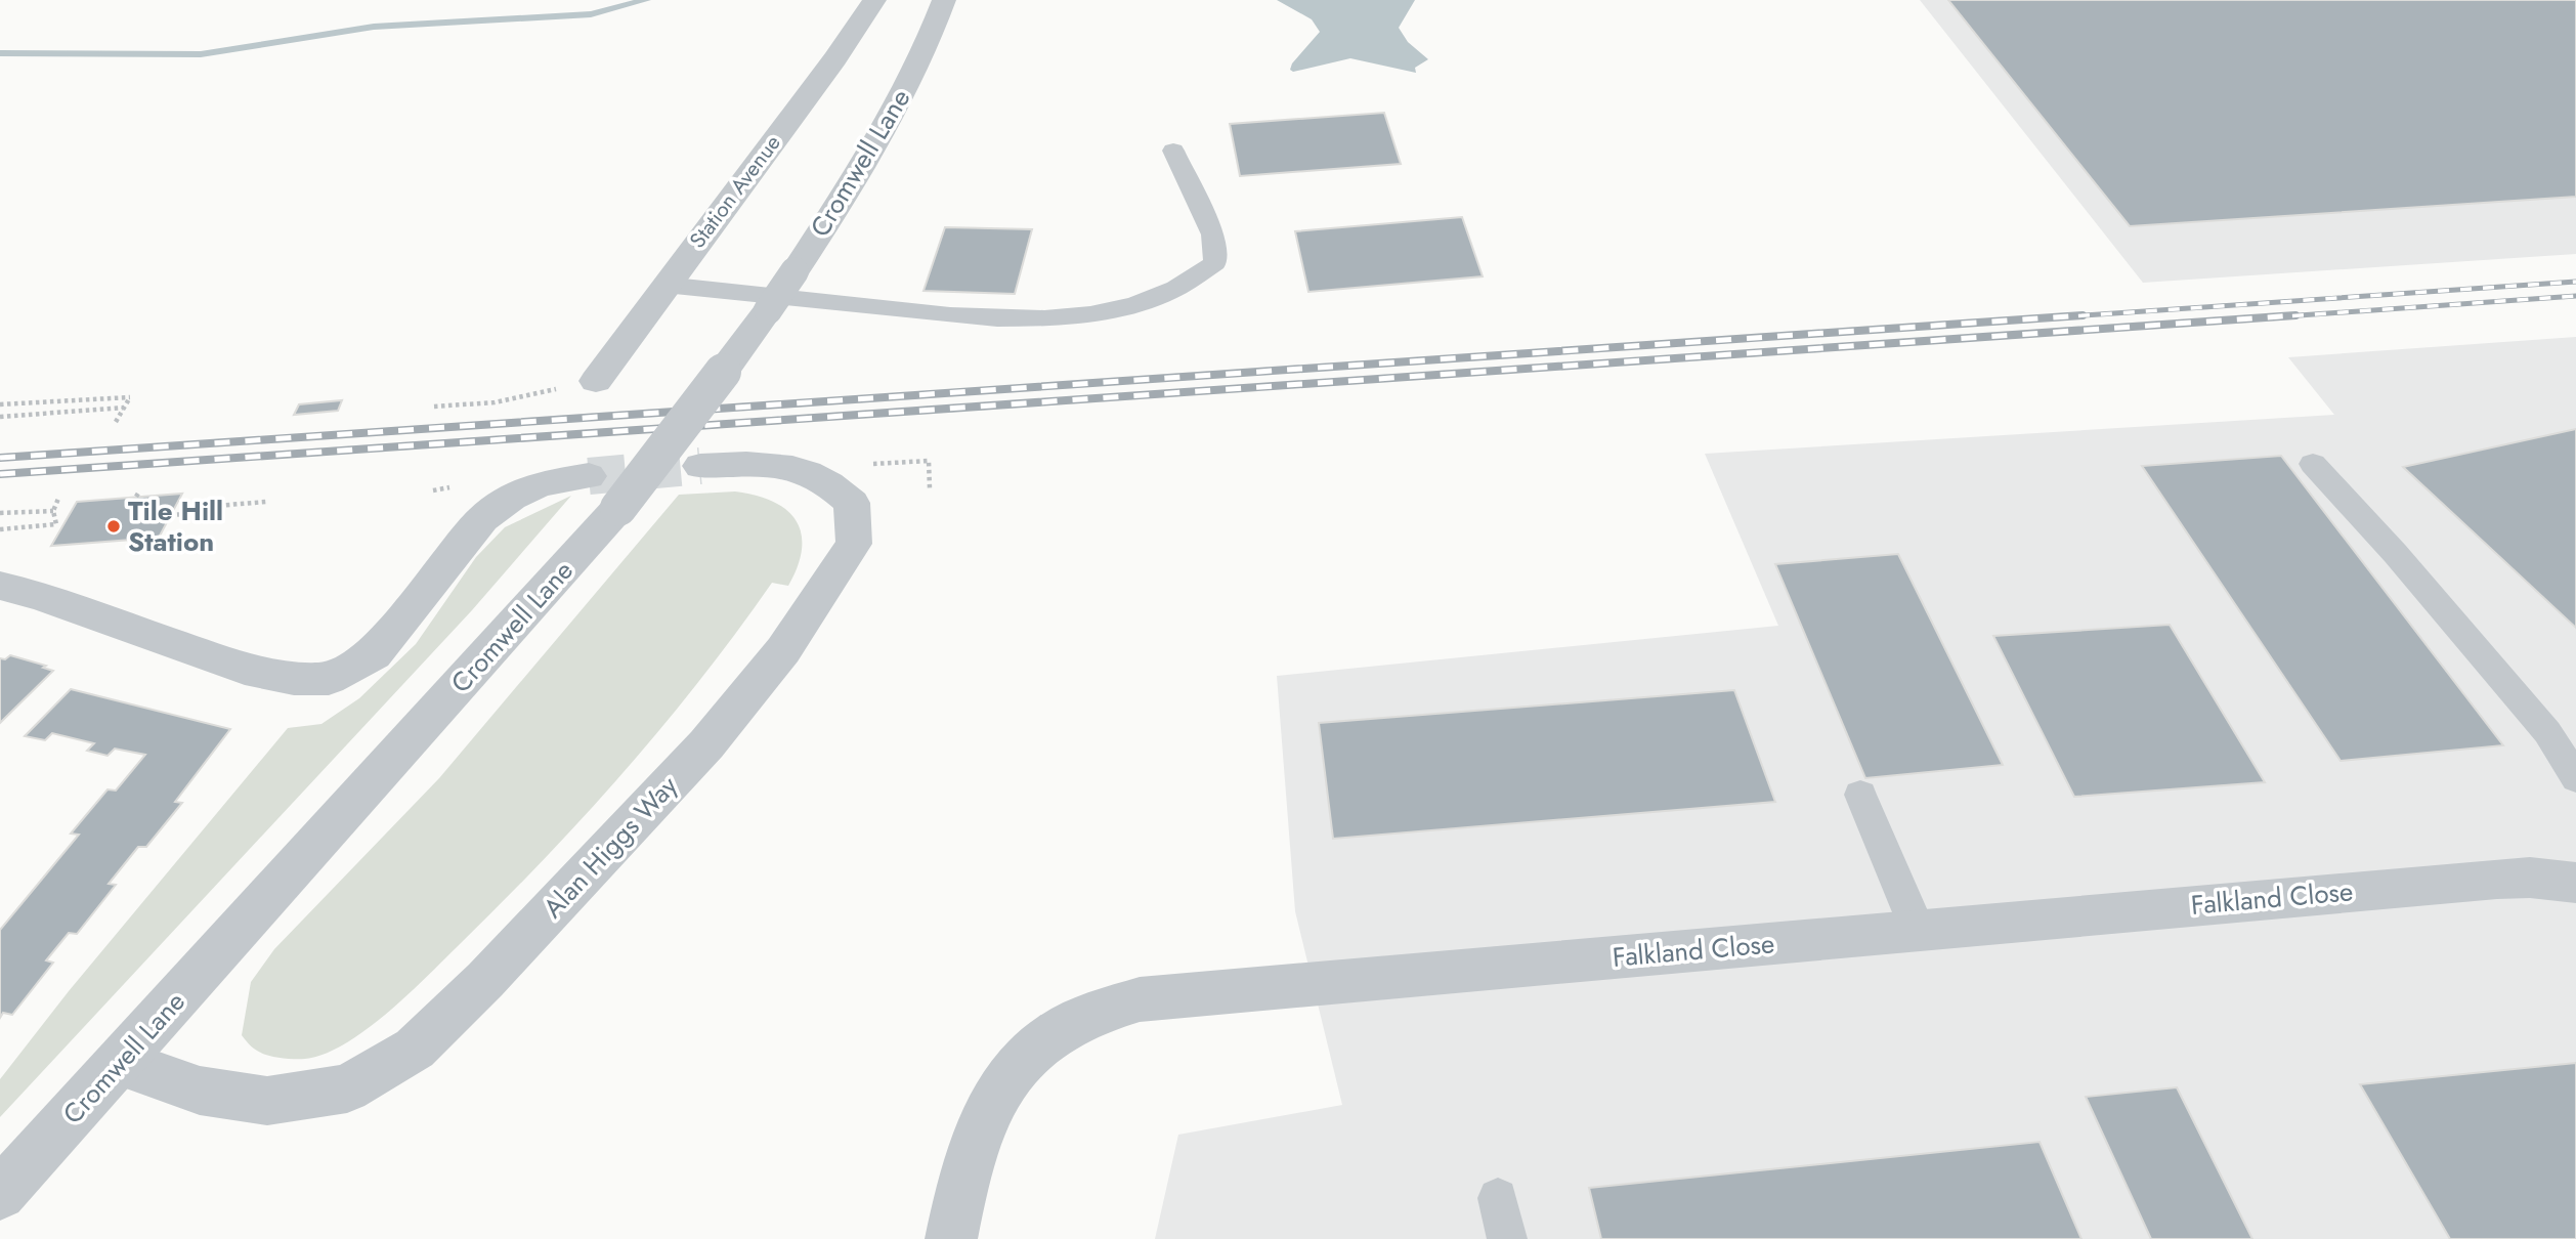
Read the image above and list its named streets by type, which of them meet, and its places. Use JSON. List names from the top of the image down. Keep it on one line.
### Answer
{"streets":{"street":["Cromwell Lane","Station Avenue","Alan Higgs Way","Falkland Close"]},"crossings":[["Cromwell Lane","Alan Higgs Way"]],"places":["Tile Hill Station"]}
